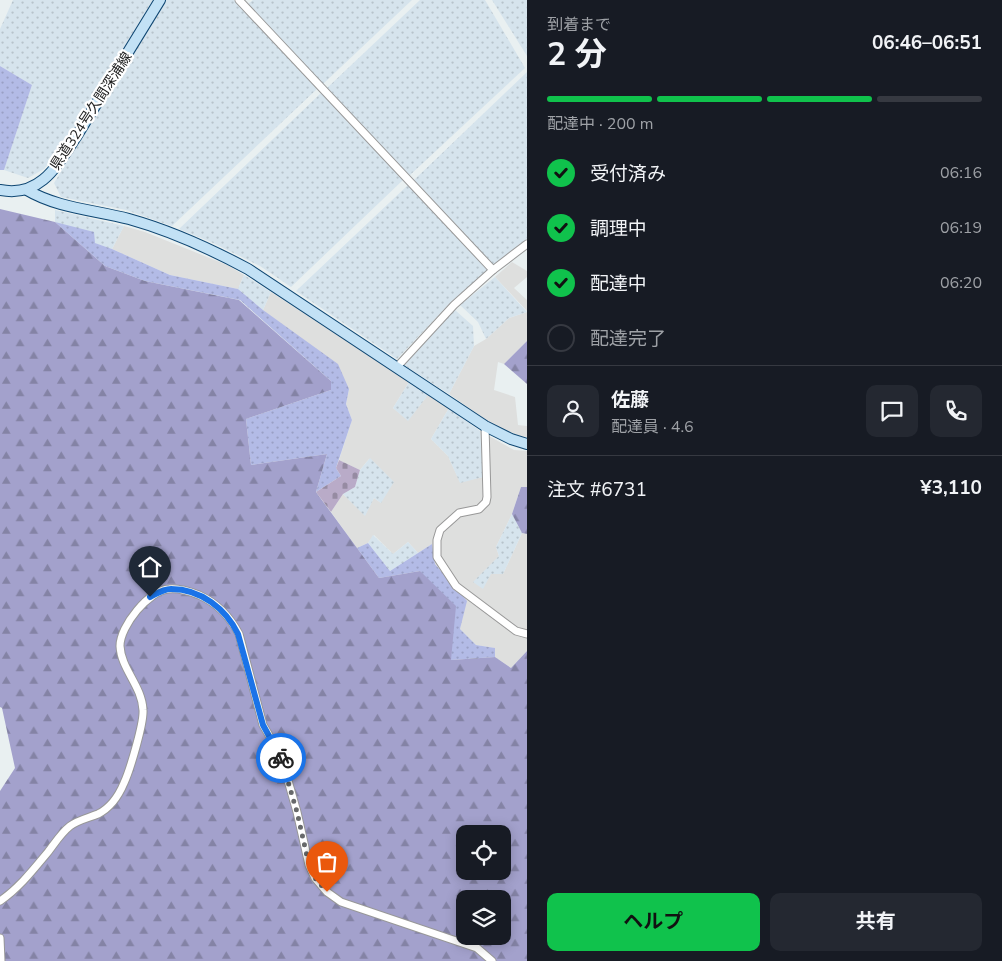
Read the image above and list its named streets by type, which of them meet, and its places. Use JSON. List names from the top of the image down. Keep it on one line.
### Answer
{"streets":{"street":["県道324号久間深浦線"]},"page":{"heading":["2 分","到着まで","06:46–06:51"],"panel":["佐藤","配達員 · 4.6","注文 #6731","¥3,110"],"bar":"配達中 · 200 m","list":[["受付済み","06:16"],["調理中","06:19"],["配達中","06:20"],"配達完了"],"buttons":["ヘルプ","共有"]}}
